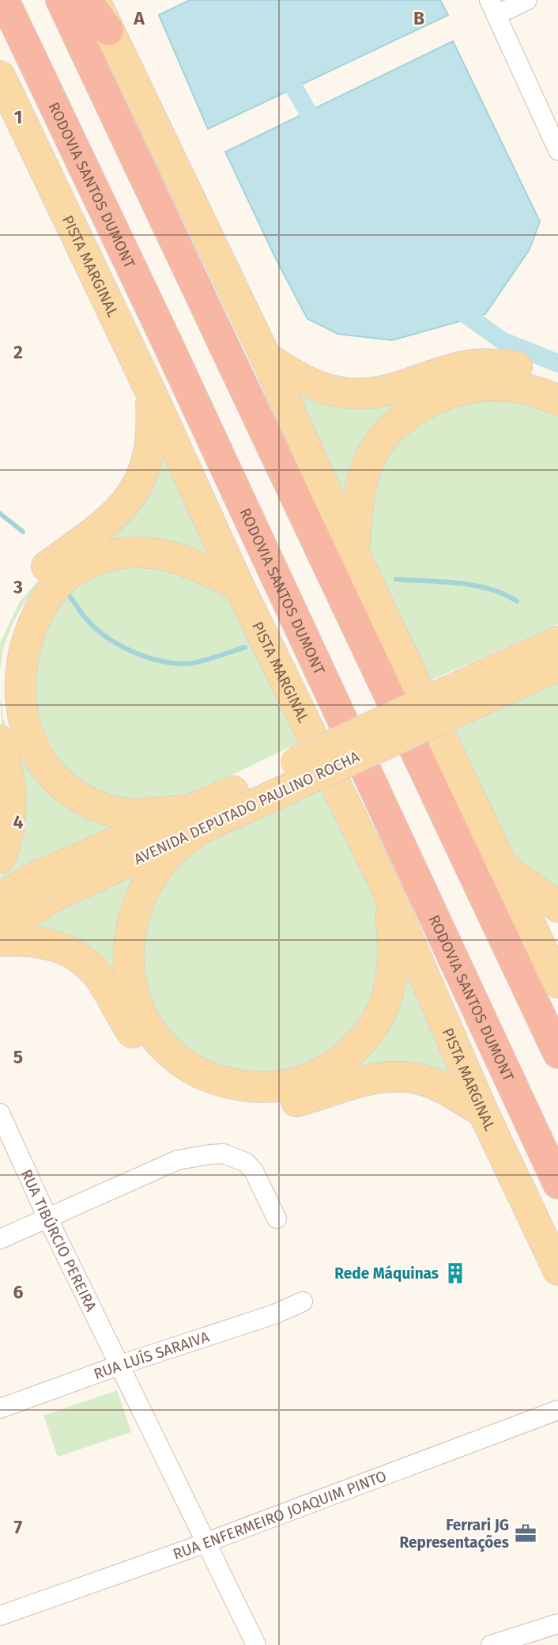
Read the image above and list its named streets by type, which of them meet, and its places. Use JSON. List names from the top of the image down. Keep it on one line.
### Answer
{"streets":{"highway":["RODOVIA SANTOS DUMONT"],"main road":["PISTA MARGINAL","AVENIDA DEPUTADO PAULINO ROCHA"],"street":["RUA TIBÚRCIO PEREIRA","RUA LUÍS SARAIVA","RUA ENFERMEIRO JOAQUIM PINTO"]},"crossings":[["RUA TIBÚRCIO PEREIRA","RUA LUÍS SARAIVA"],["RUA TIBÚRCIO PEREIRA","RUA ENFERMEIRO JOAQUIM PINTO"]],"places":{"building":["Rede Máquinas"],"office":["Ferrari JG Representações"]},"grid":{"columns":["A","B"],"rows":["1","2","3","4","5","6","7"]}}
